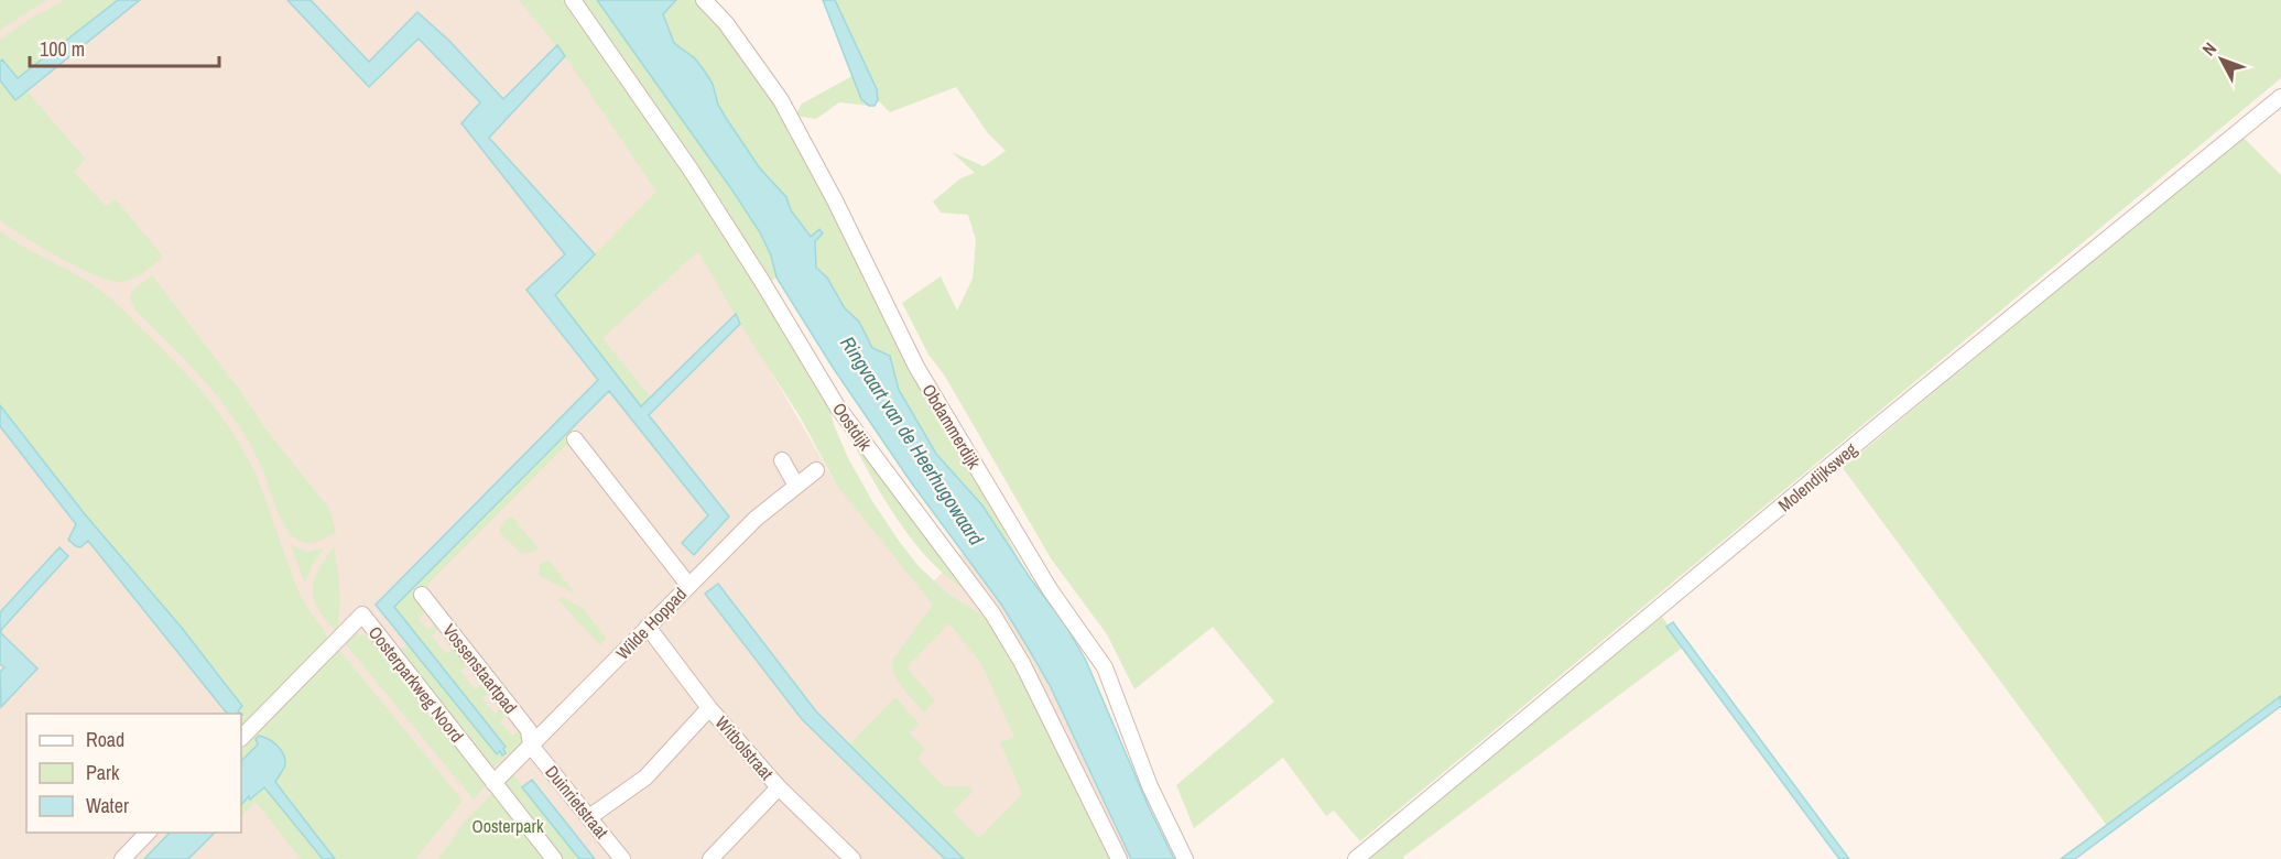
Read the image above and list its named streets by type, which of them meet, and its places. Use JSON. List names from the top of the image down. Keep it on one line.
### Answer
{"streets":{"street":["Oostdijk","Obdammerdijk","Molendijksweg","Wilde Hoppad","Vossenstaartpad","Oosterparkweg Noord","Witbolstraat","Duinrietstraat"]},"crossings":[["Wilde Hoppad","Vossenstaartpad"],["Wilde Hoppad","Oosterparkweg Noord"],["Wilde Hoppad","Witbolstraat"],["Wilde Hoppad","Duinrietstraat"],["Vossenstaartpad","Duinrietstraat"]],"water":["Ringvaart van de Heerhugowaard"],"parks":["Oosterpark"],"legend":["Road","Park","Water"],"scale_bar":"100 m","north":"top left"}
